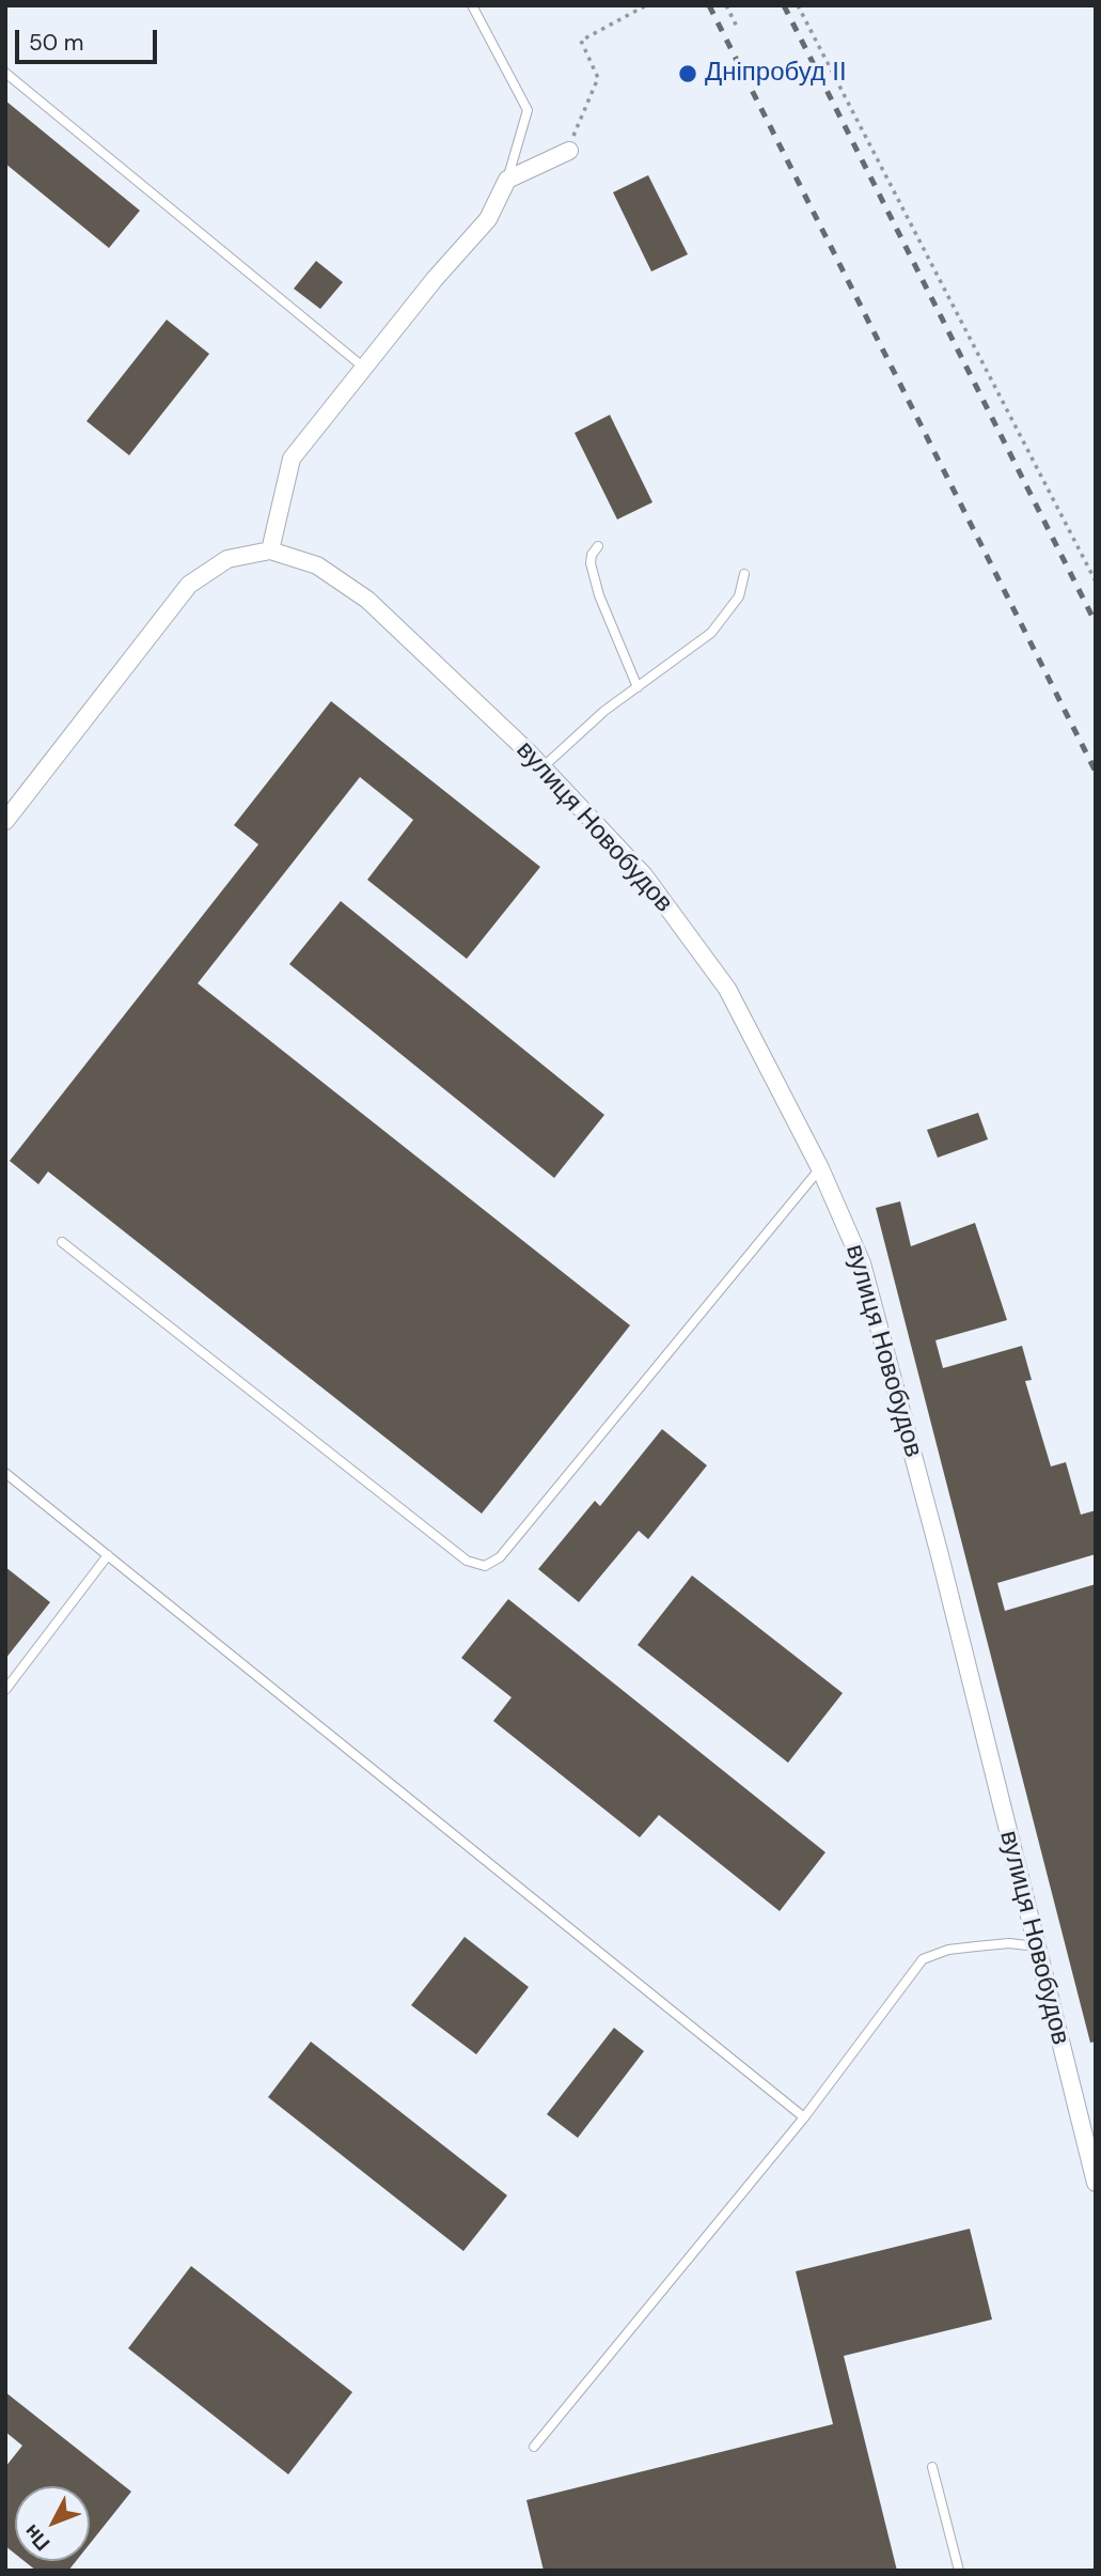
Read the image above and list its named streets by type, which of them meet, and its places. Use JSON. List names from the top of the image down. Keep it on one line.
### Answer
{"streets":{"street":["вулиця Новобудов"]},"places":["Дніпробуд ІІ"],"scale_bar":"50 m","north":"bottom left"}
